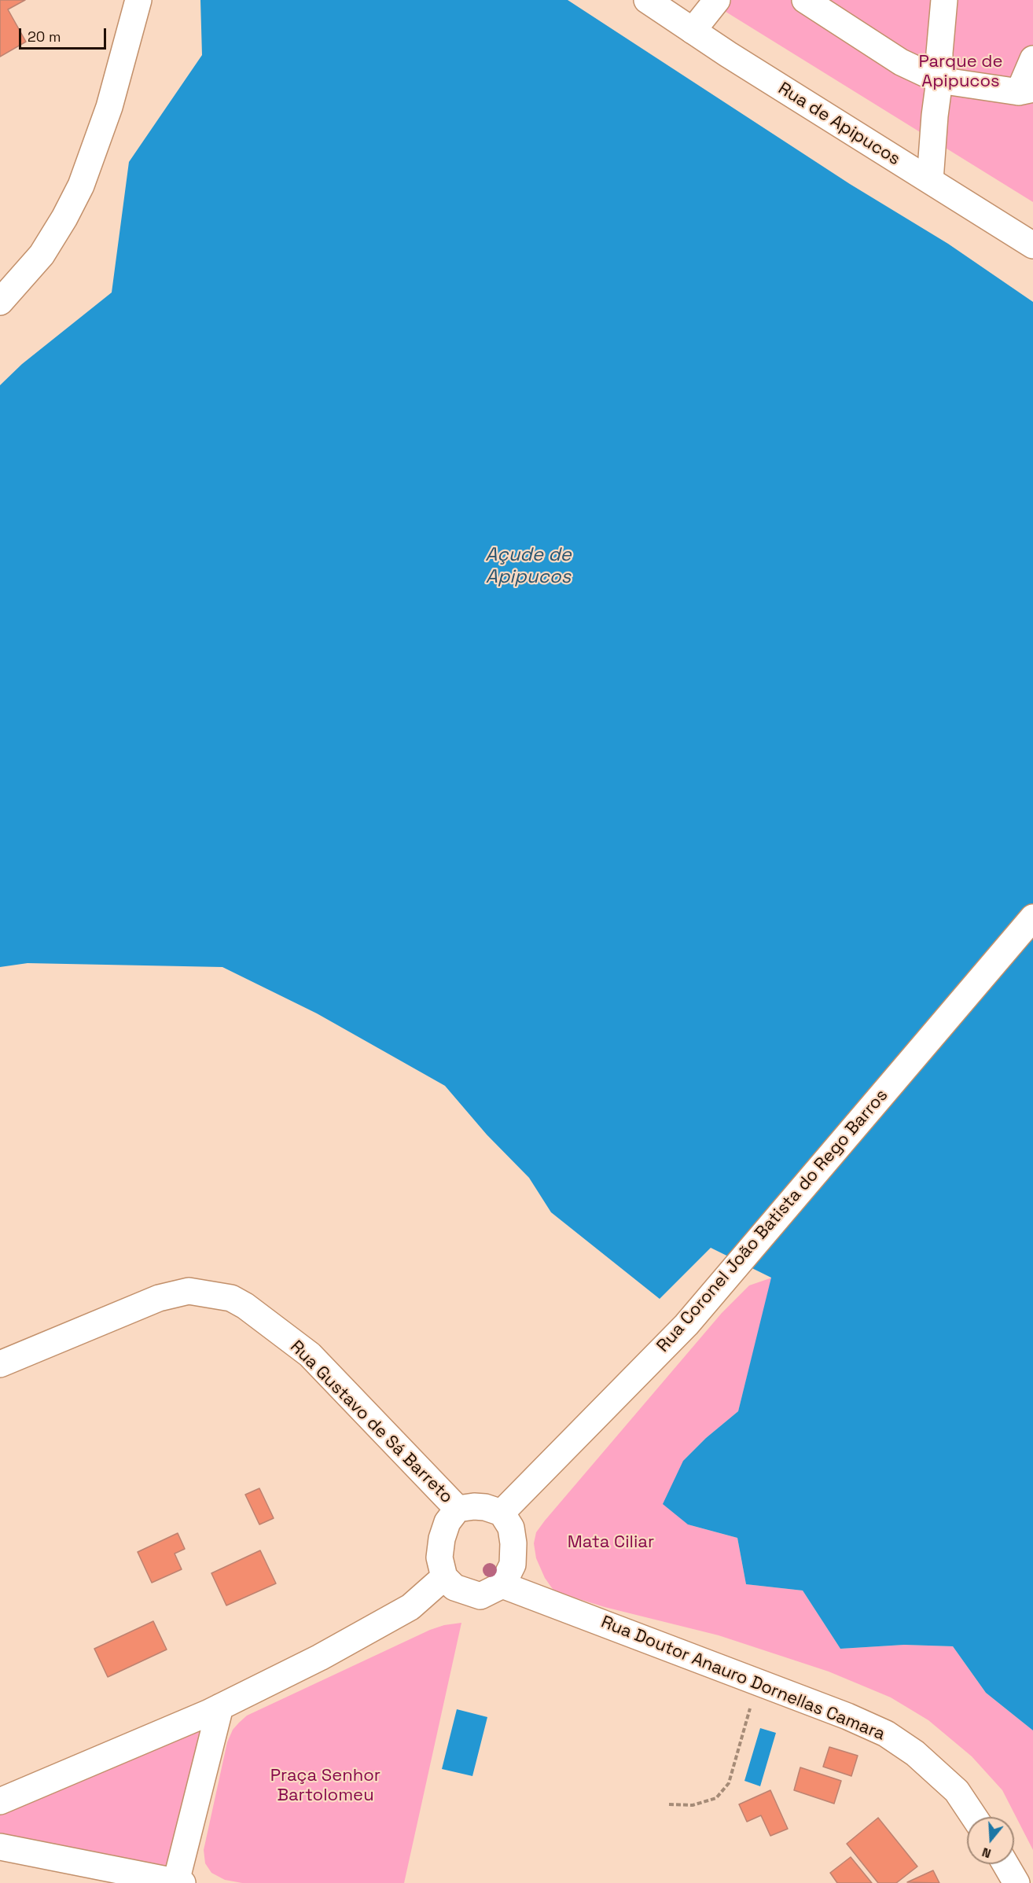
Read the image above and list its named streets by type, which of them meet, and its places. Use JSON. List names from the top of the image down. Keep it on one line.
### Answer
{"streets":{"street":["Rua de Apipucos","Rua Coronel João Batista do Rego Barros","Rua Gustavo de Sá Barreto","Rua Doutor Anauro Dornellas Camara"]},"crossings":[["Rua Coronel João Batista do Rego Barros","Rua Gustavo de Sá Barreto"],["Rua Coronel João Batista do Rego Barros","Rua Doutor Anauro Dornellas Camara"],["Rua Gustavo de Sá Barreto","Rua Doutor Anauro Dornellas Camara"]],"water":["Açude de Apipucos"],"parks":["Parque de Apipucos","Mata Ciliar","Praça Senhor Bartolomeu"],"scale_bar":"20 m","north":"bottom"}
